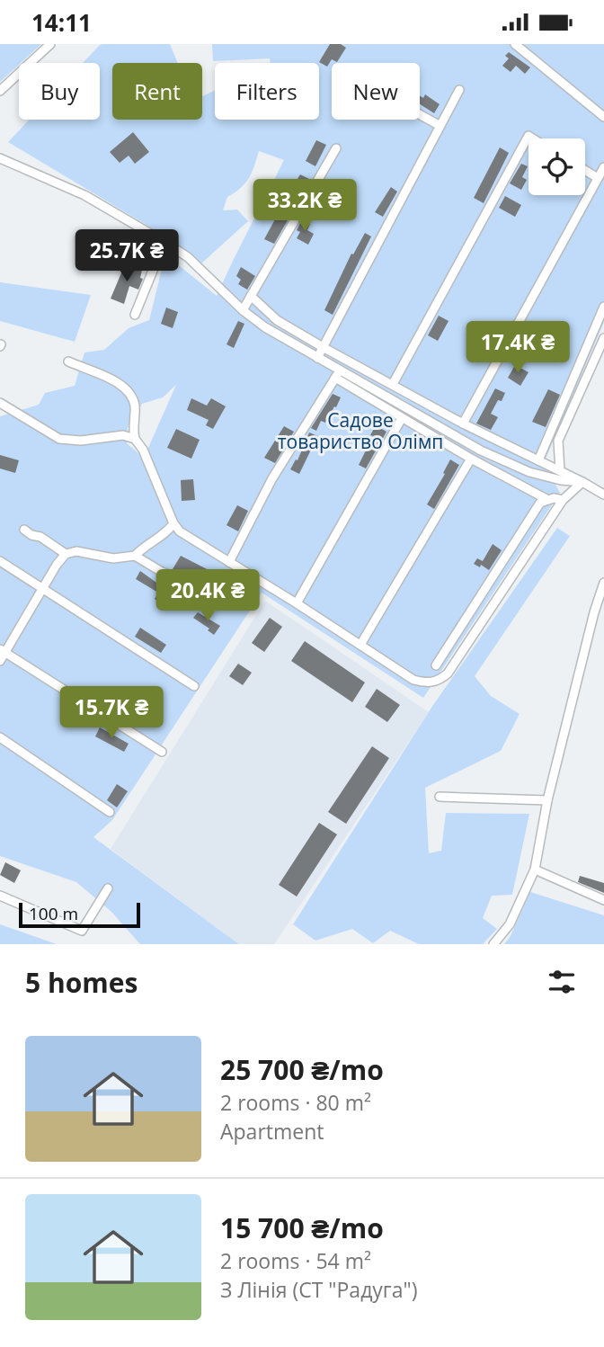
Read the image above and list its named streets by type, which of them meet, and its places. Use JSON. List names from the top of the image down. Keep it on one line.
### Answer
{"parks":["Садове товариство Олімп"],"scale_bar":"100 m","page":{"status":"14:11","chip":["Buy","Rent","Filters","New"],"price":["33.2K ₴","25.7K ₴","17.4K ₴","20.4K ₴","15.7K ₴"],"scale":"100 m","heading":"5 homes","list":[{"name":"25 700 ₴/mo","note":"2 rooms · 80 m² · Apartment"},{"name":"15 700 ₴/mo","note":"2 rooms · 54 m² · З Лінія (СТ \"Радуга\")"}]}}
